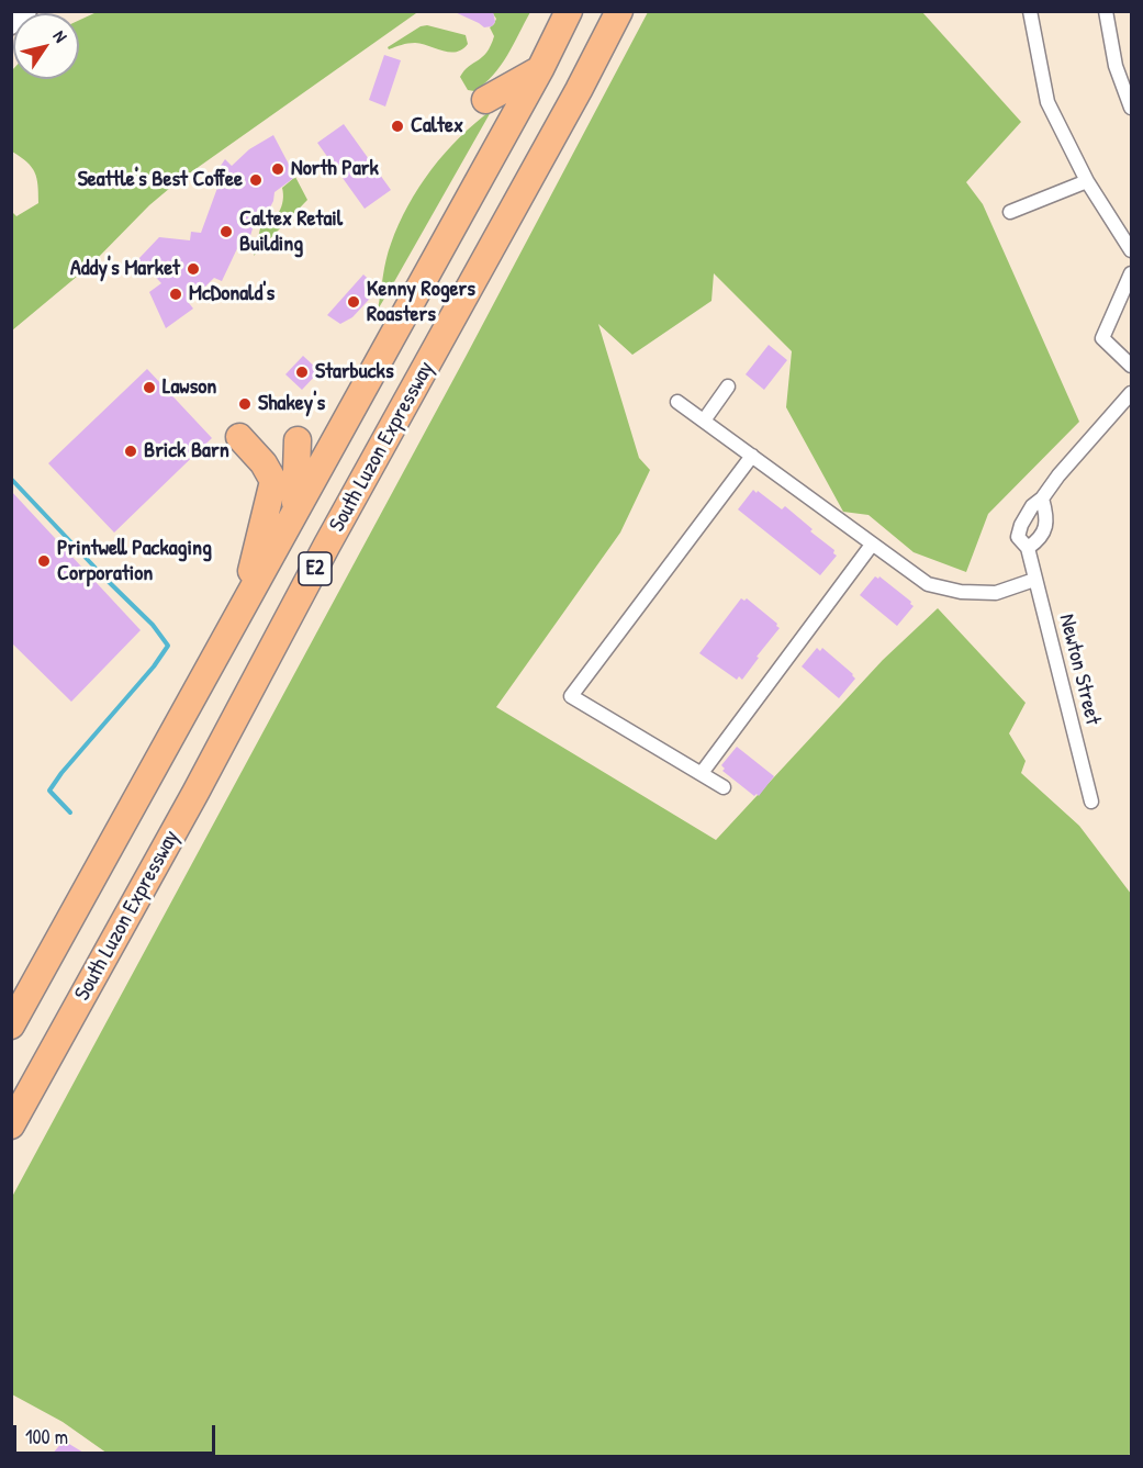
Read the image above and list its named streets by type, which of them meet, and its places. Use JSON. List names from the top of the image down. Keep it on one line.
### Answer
{"streets":{"highway":["South Luzon Expressway","E2"],"street":["Newton Street"]},"places":["Caltex","North Park","Seattle's Best Coffee","Caltex Retail Building","Addy's Market","McDonald's","Kenny Rogers Roasters","Starbucks","Lawson","Shakey's","Brick Barn","Printwell Packaging Corporation"],"scale_bar":"100 m","north":"top right"}
